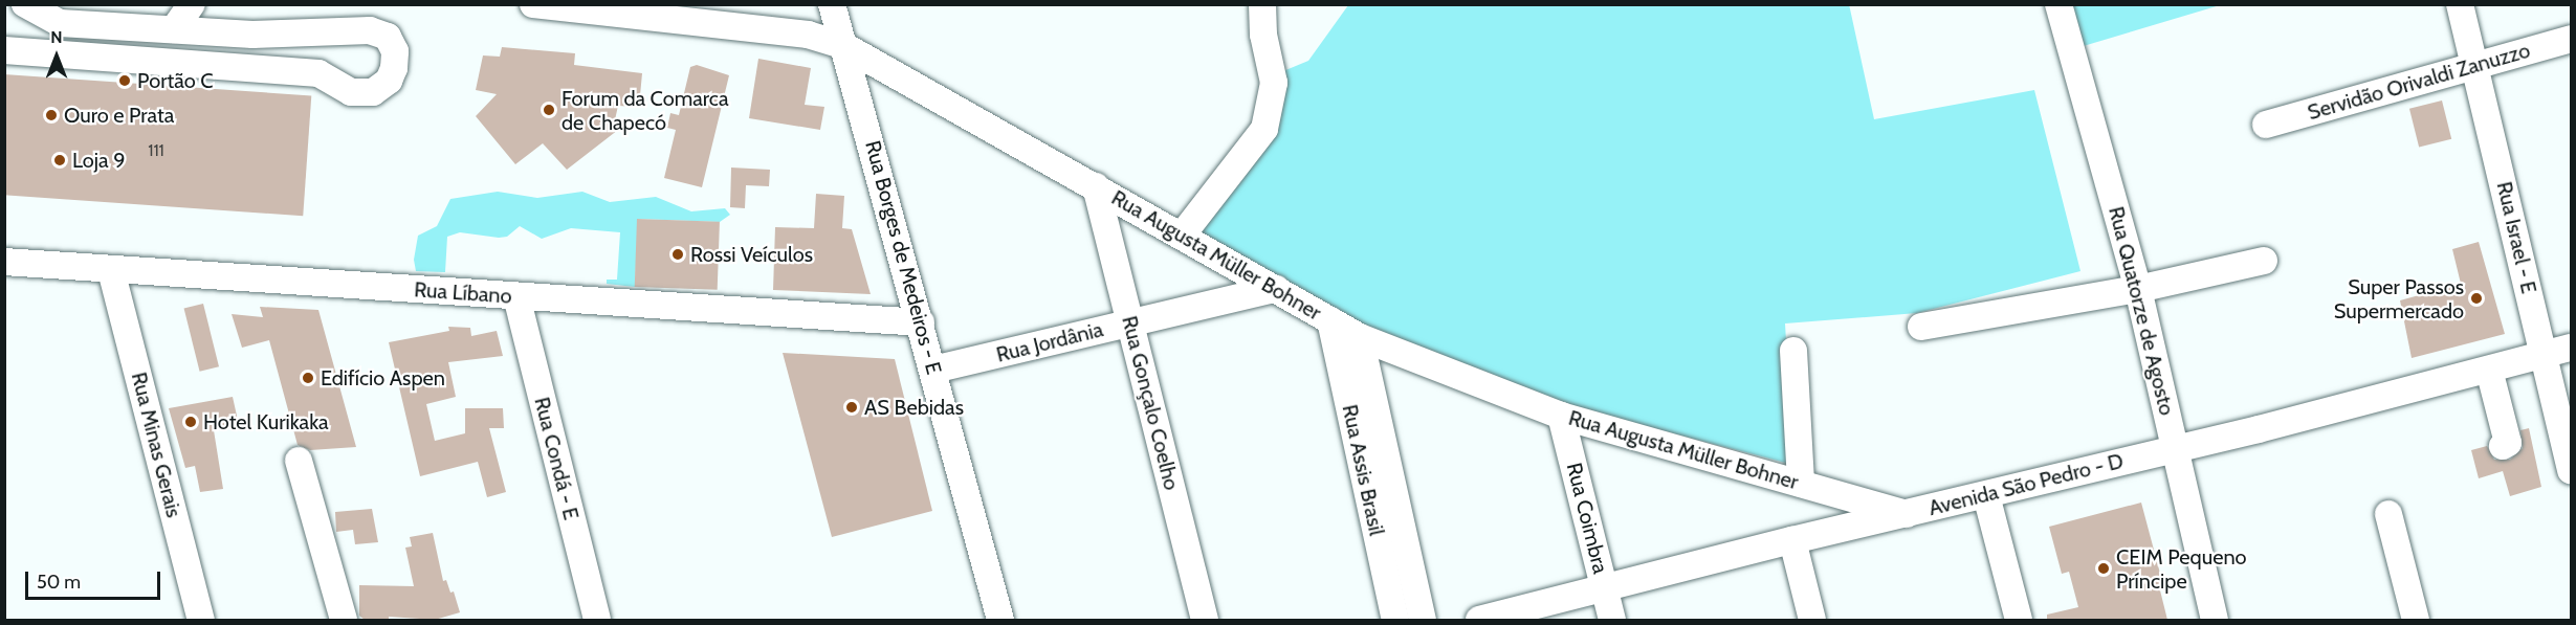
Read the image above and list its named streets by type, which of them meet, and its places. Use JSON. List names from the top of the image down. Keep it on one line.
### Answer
{"streets":{"street":["Servidão Orivaldi Zanuzzo","Rua Israel - E","Rua Augusta Müller Bohner","Rua Borges de Medeiros - E","Rua Líbano","Rua Quatorze de Agosto","Rua Jordânia","Rua Gonçalo Coelho","Rua Minas Gerais","Rua Condá - E","Rua Assis Brasil","Avenida São Pedro - D","Rua Coimbra"]},"crossings":[["Servidão Orivaldi Zanuzzo","Rua Israel - E"],["Rua Israel - E","Avenida São Pedro - D"],["Rua Augusta Müller Bohner","Rua Borges de Medeiros - E"],["Rua Augusta Müller Bohner","Rua Jordânia"],["Rua Augusta Müller Bohner","Rua Gonçalo Coelho"],["Rua Augusta Müller Bohner","Rua Assis Brasil"],["Rua Augusta Müller Bohner","Avenida São Pedro - D"],["Rua Augusta Müller Bohner","Rua Coimbra"],["Rua Borges de Medeiros - E","Rua Líbano"],["Rua Borges de Medeiros - E","Rua Jordânia"],["Rua Líbano","Rua Minas Gerais"],["Rua Líbano","Rua Condá - E"],["Rua Quatorze de Agosto","Avenida São Pedro - D"],["Rua Jordânia","Rua Gonçalo Coelho"],["Avenida São Pedro - D","Rua Coimbra"]],"places":["Portão C","Forum da Comarca de Chapecó","Ouro e Prata","Loja 9","Rossi Veículos","Super Passos Supermercado","Edifício Aspen","AS Bebidas","Hotel Kurikaka","CEIM Pequeno Príncipe"],"house_numbers":["111"],"scale_bar":"50 m","north":"top"}
